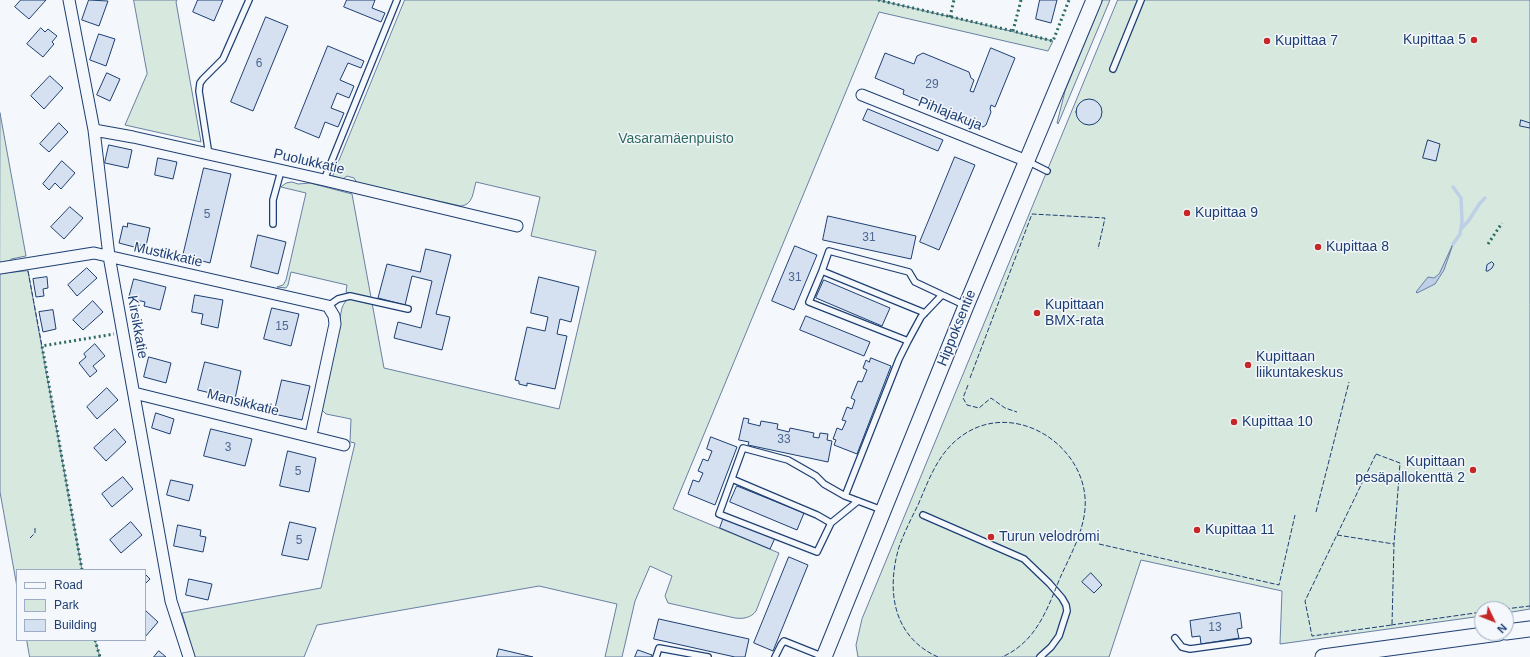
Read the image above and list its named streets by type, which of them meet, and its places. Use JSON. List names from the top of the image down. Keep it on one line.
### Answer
{"streets":{"street":["Pihlajakuja","Puolukkatie","Mustikkatie","Kirsikkatie","Hippoksentie","Mansikkatie"]},"crossings":[["Pihlajakuja","Hippoksentie"],["Puolukkatie","Kirsikkatie"],["Mustikkatie","Kirsikkatie"],["Kirsikkatie","Mansikkatie"]],"parks":["Vasaramäenpuisto"],"places":["Kupittaa 5","Kupittaa 7","Kupittaa 9","Kupittaa 8","Kupittaan BMX-rata","Kupittaan liikuntakeskus","Kupittaa 10","Kupittaan pesäpallokenttä 2","Kupittaa 11","Turun velodromi"],"house_numbers":["6","29","5","31","31","15","33","3","5","5","13"],"legend":["Road","Park","Building"],"north":"bottom right"}
